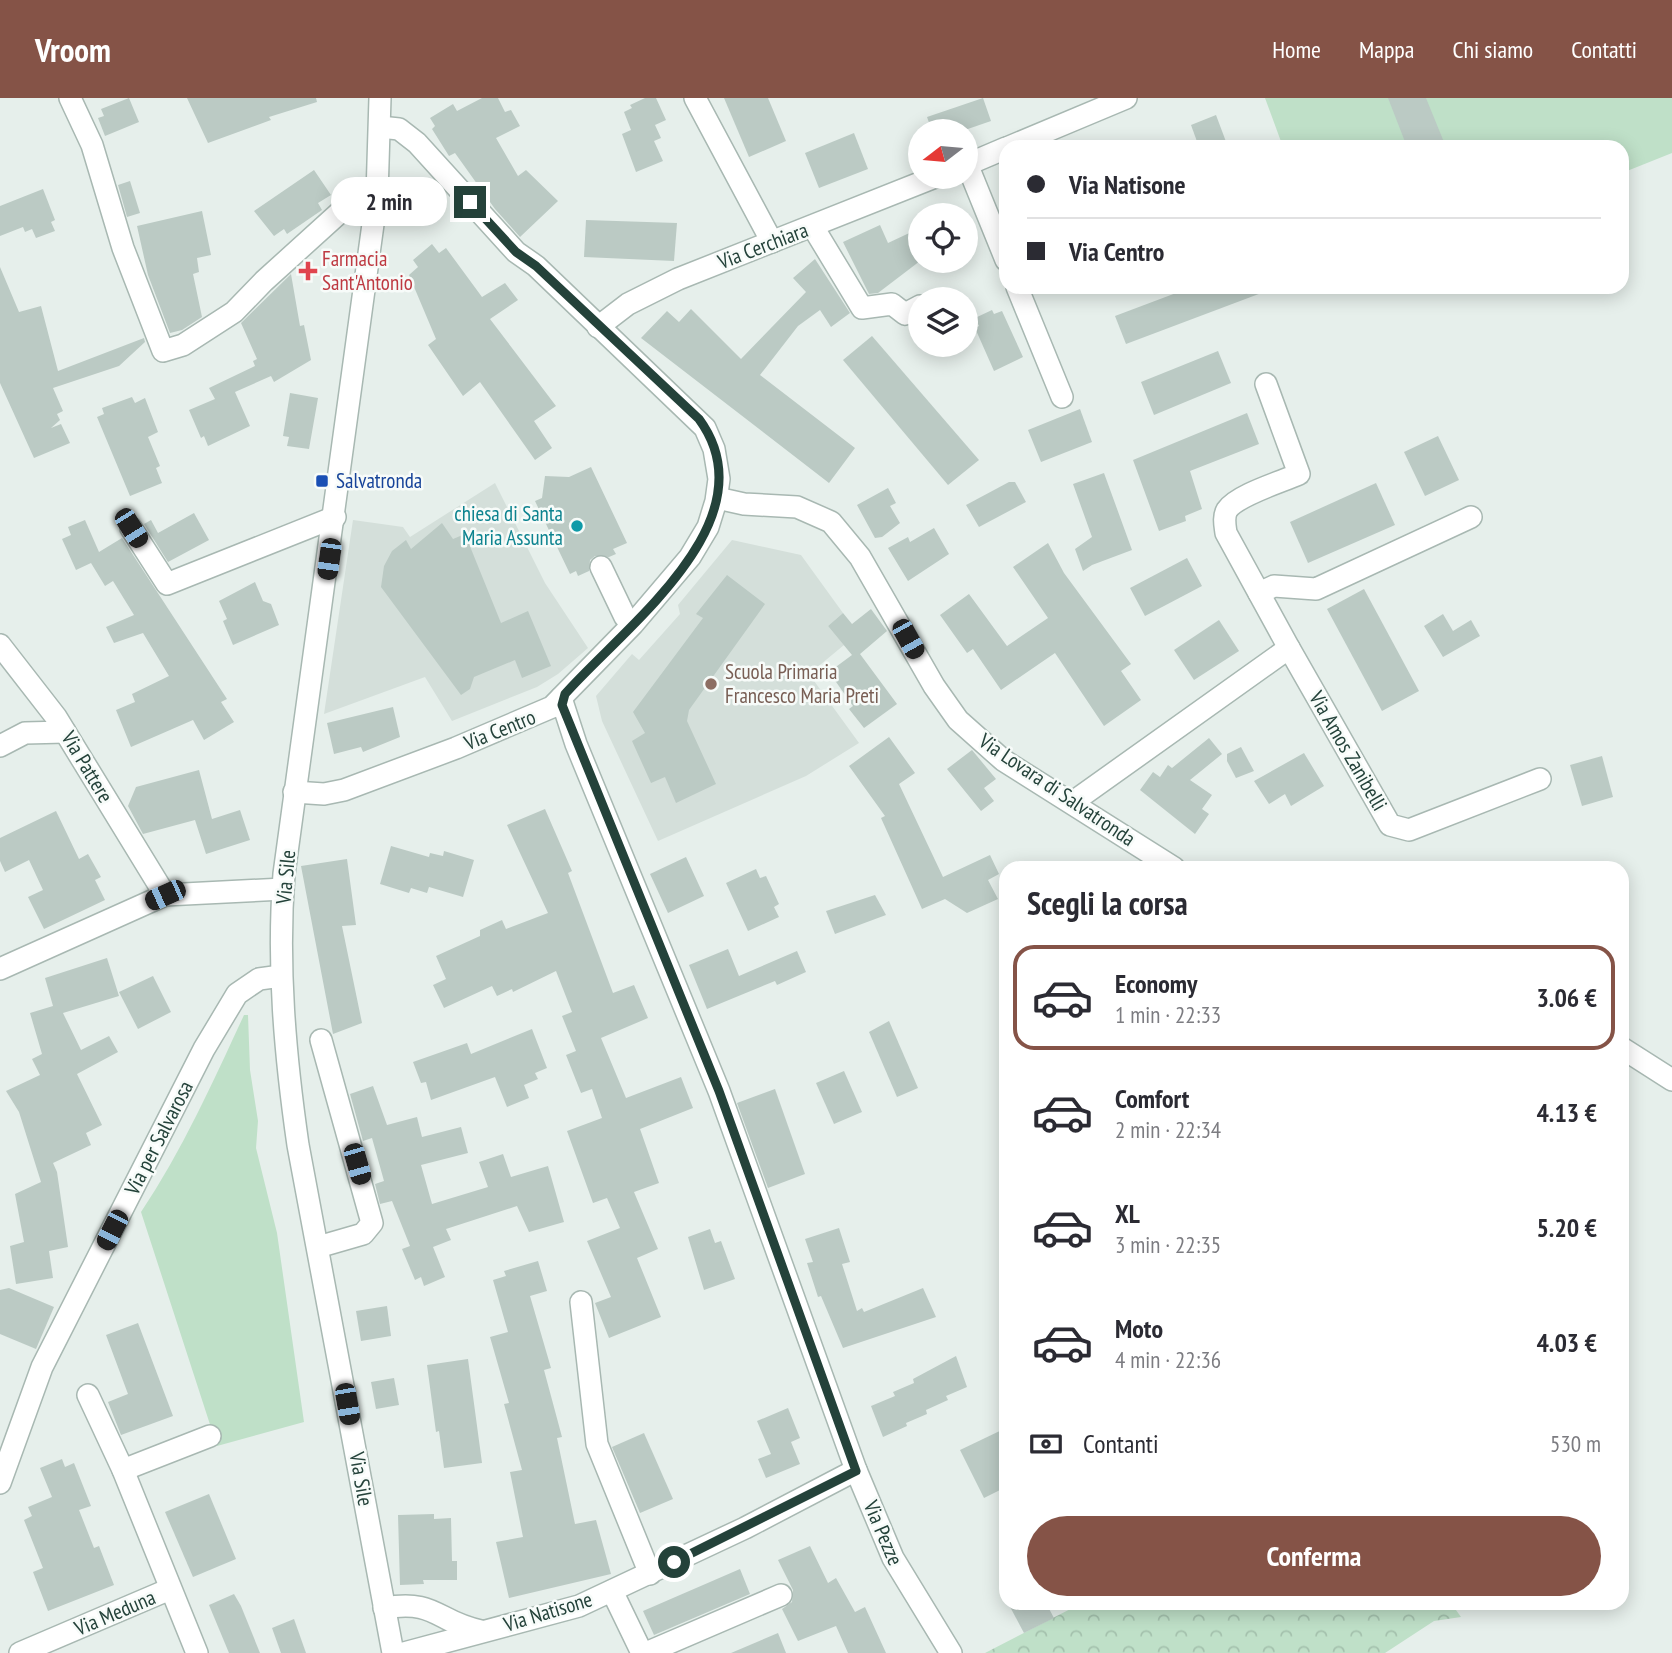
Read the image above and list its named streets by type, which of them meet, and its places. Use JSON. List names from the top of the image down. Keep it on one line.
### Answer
{"streets":{"street":["Via Cerchiara","Via Centro","Via Amos Zanibelli","Via Pattere","Via Lovara di Salvatronda","Via Sile","Via per Salvarosa","Via Pezze","Via Natisone","Via Meduna"]},"crossings":[["Via Cerchiara","Via Centro"],["Via Centro","Via Lovara di Salvatronda"],["Via Centro","Via Sile"],["Via Centro","Via Pezze"],["Via Sile","Via per Salvarosa"],["Via Sile","Via Natisone"],["Via Pezze","Via Natisone"]],"places":{"health":["Farmacia Sant'Antonio"],"transit":["Salvatronda"],"other":["chiesa di Santa Maria Assunta","Scuola Primaria Francesco Maria Preti"]},"north":"left","page":{"header":"Vroom","nav":["Home","Mappa","Chi siamo","Contatti"],"banner":["Via Natisone","Via Centro"],"bubble":"2 min","heading":"Scegli la corsa","list":[{"name":"Economy","note":"1 min · 22:33","value":"3.06 €"},{"name":"Comfort","note":"2 min · 22:34","value":"4.13 €"},{"name":"XL","note":"3 min · 22:35","value":"5.20 €"},{"name":"Moto","note":"4 min · 22:36","value":"4.03 €"}],"pay":["Contanti","530 m"],"buttons":"Conferma"}}
